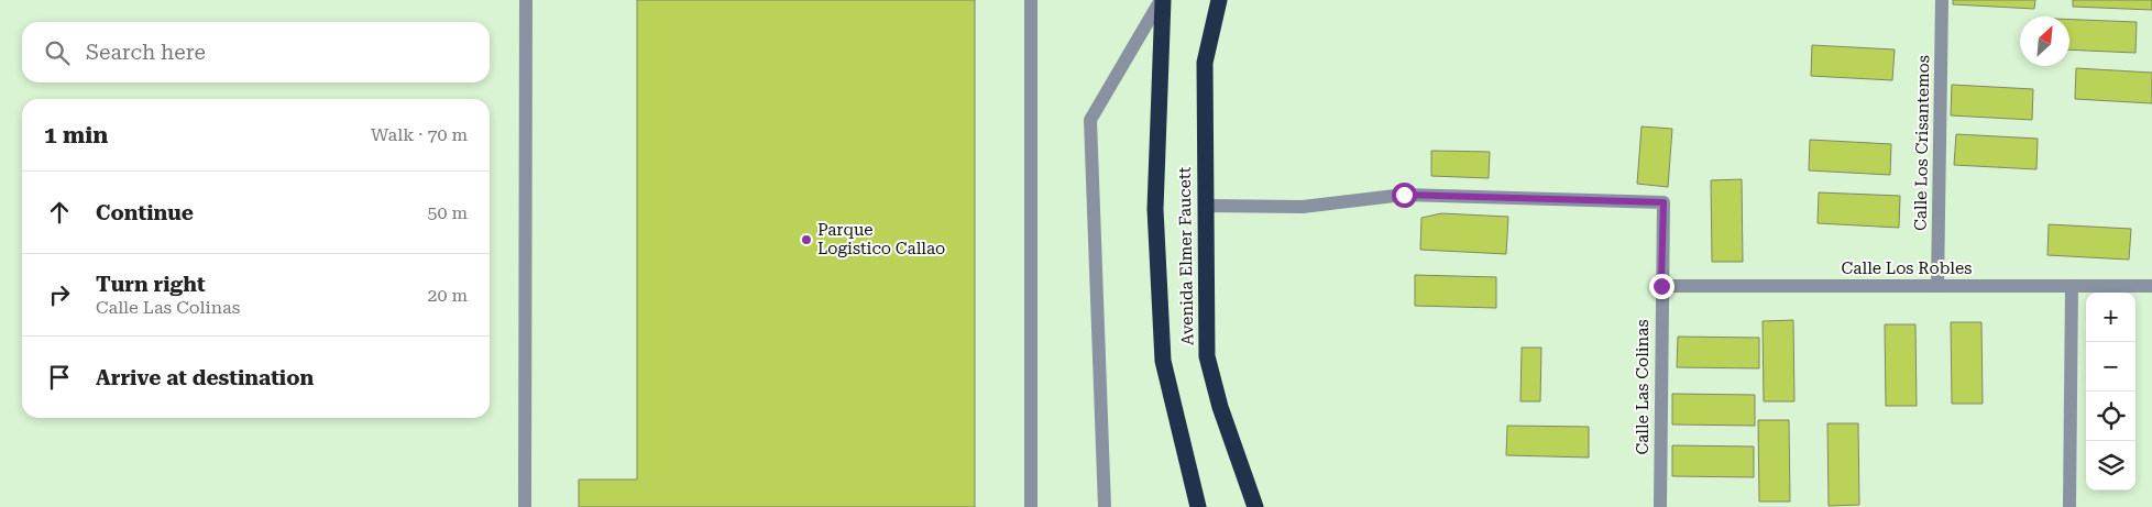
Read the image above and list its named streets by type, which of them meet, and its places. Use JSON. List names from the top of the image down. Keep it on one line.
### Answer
{"streets":{"highway":["Avenida Elmer Faucett"],"street":["Calle Los Crisantemos","Calle Los Robles","Calle Las Colinas"]},"crossings":[["Calle Los Crisantemos","Calle Los Robles"],["Avenida Elmer Faucett","Calle Las Colinas"],["Calle Los Robles","Calle Las Colinas"]],"places":["Parque Logistico Callao"],"north":"top right","page":{"search":"Search here","heading":["1 min","Walk · 70 m"],"list":[["Continue","50 m"],["Turn right","Calle Las Colinas","20 m"],"Arrive at destination"],"map_buttons":["+","−"]}}
